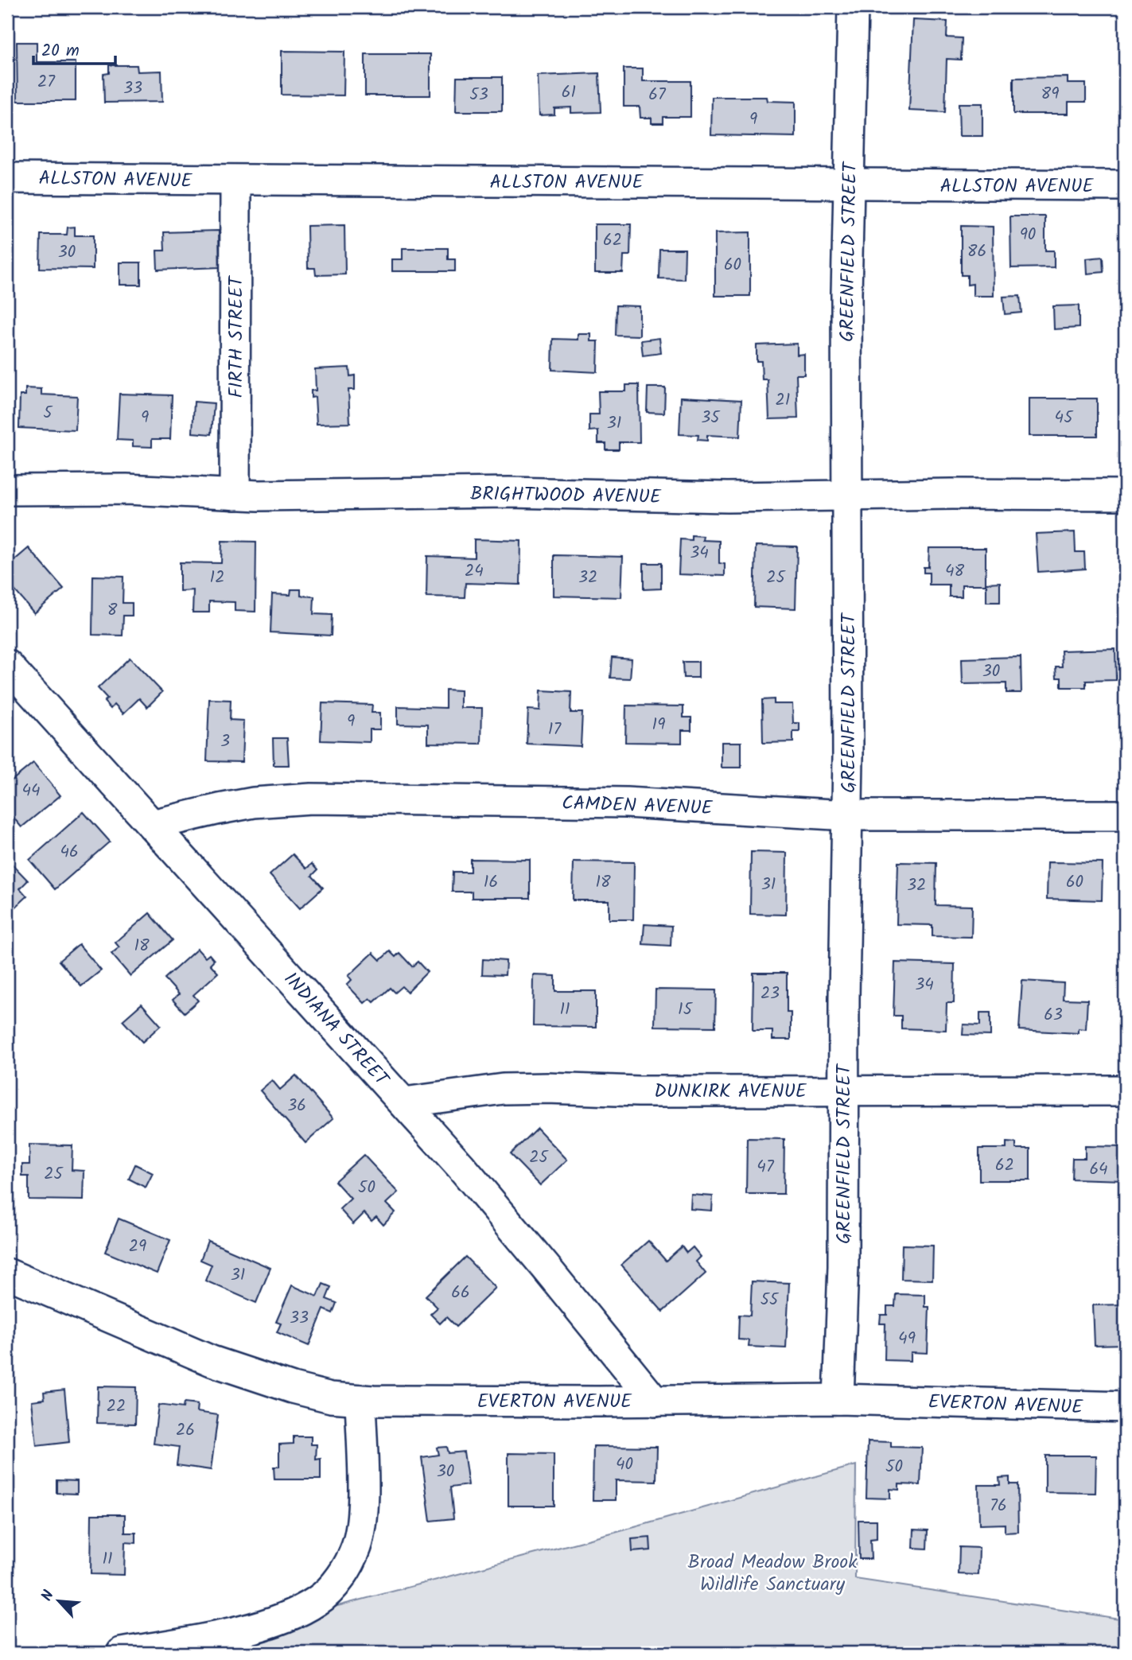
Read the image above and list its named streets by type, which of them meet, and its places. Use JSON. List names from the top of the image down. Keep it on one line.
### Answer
{"streets":{"street":["ALLSTON AVENUE","GREENFIELD STREET","FIRTH STREET","BRIGHTWOOD AVENUE","CAMDEN AVENUE","INDIANA STREET","DUNKIRK AVENUE","EVERTON AVENUE"]},"crossings":[["ALLSTON AVENUE","GREENFIELD STREET"],["ALLSTON AVENUE","FIRTH STREET"],["GREENFIELD STREET","BRIGHTWOOD AVENUE"],["GREENFIELD STREET","CAMDEN AVENUE"],["GREENFIELD STREET","DUNKIRK AVENUE"],["GREENFIELD STREET","EVERTON AVENUE"],["FIRTH STREET","BRIGHTWOOD AVENUE"],["CAMDEN AVENUE","INDIANA STREET"],["INDIANA STREET","DUNKIRK AVENUE"],["INDIANA STREET","EVERTON AVENUE"]],"parks":["Broad Meadow Brook Wildlife Sanctuary"],"house_numbers":["27","33","61","89","53","67","9","90","62","86","30","60","21","5","9","35","45","31","34","24","48","12","32","25","8","30","9","19","17","3","44","46","16","18","60","31","32","18","34","23","11","15","63","36","25","62","47","64","25","50","29","31","66","55","33","49","22","26","40","50","30","76","11"],"scale_bar":"20 m","north":"top left"}
